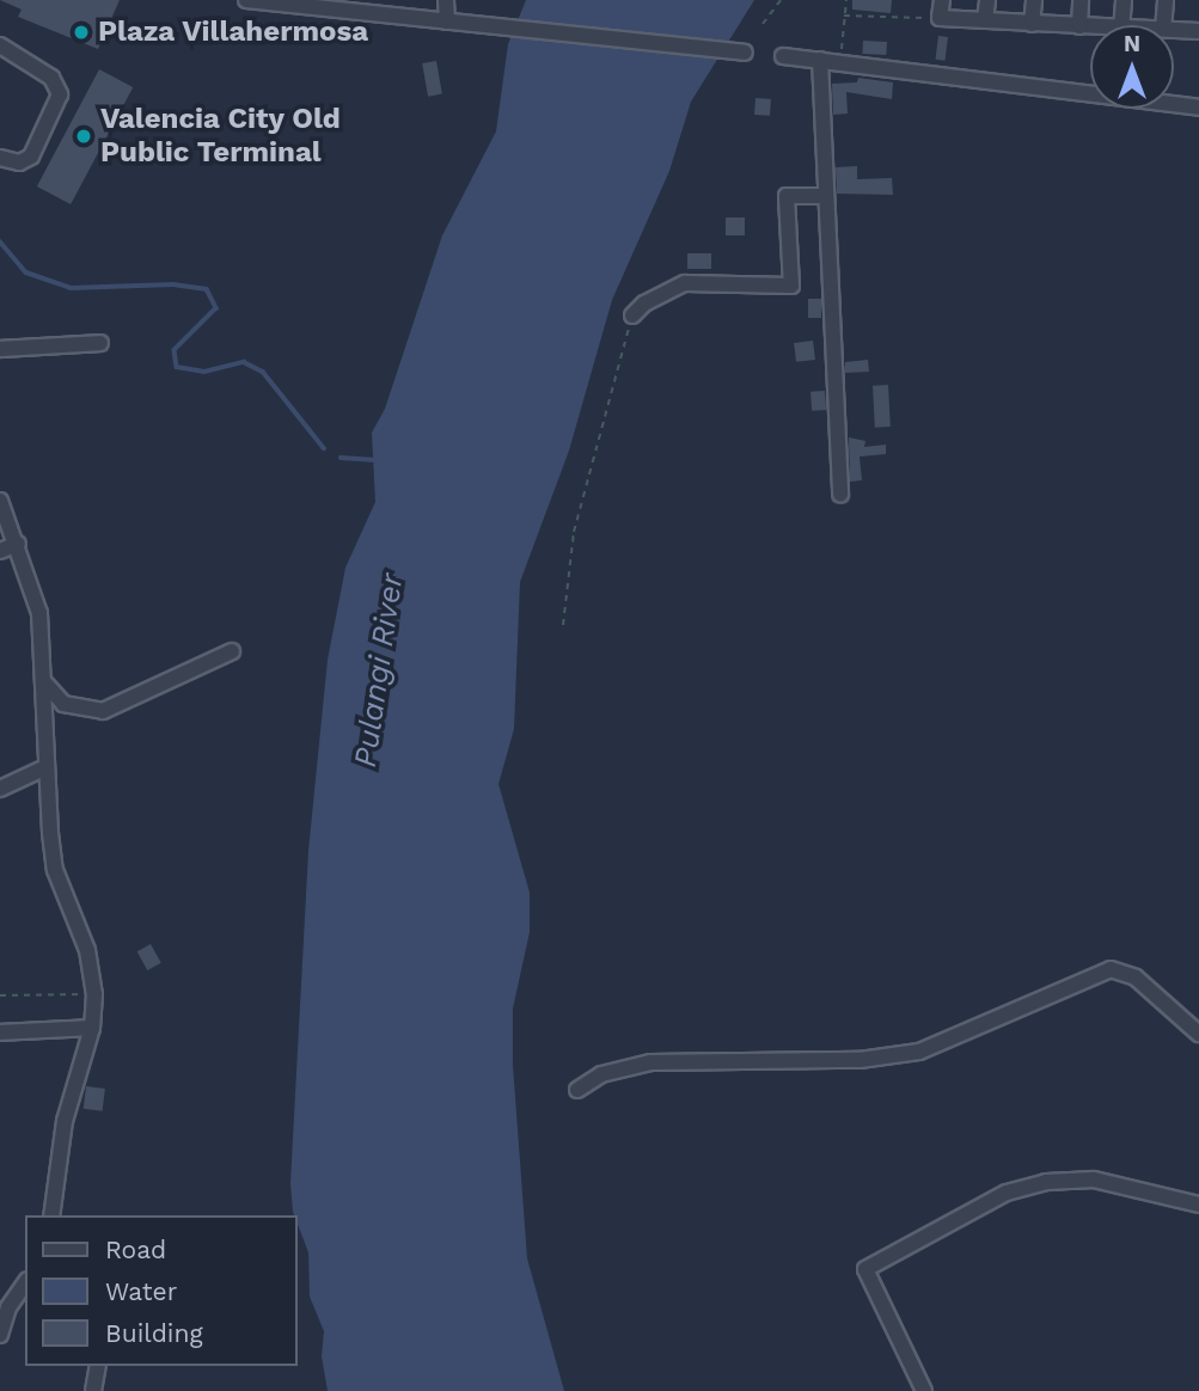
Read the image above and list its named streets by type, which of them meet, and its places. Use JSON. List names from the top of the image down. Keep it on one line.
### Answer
{"water":["Pulangi River"],"places":["Plaza Villahermosa","Valencia City Old Public Terminal"],"legend":["Road","Water","Building"],"north":"top"}
